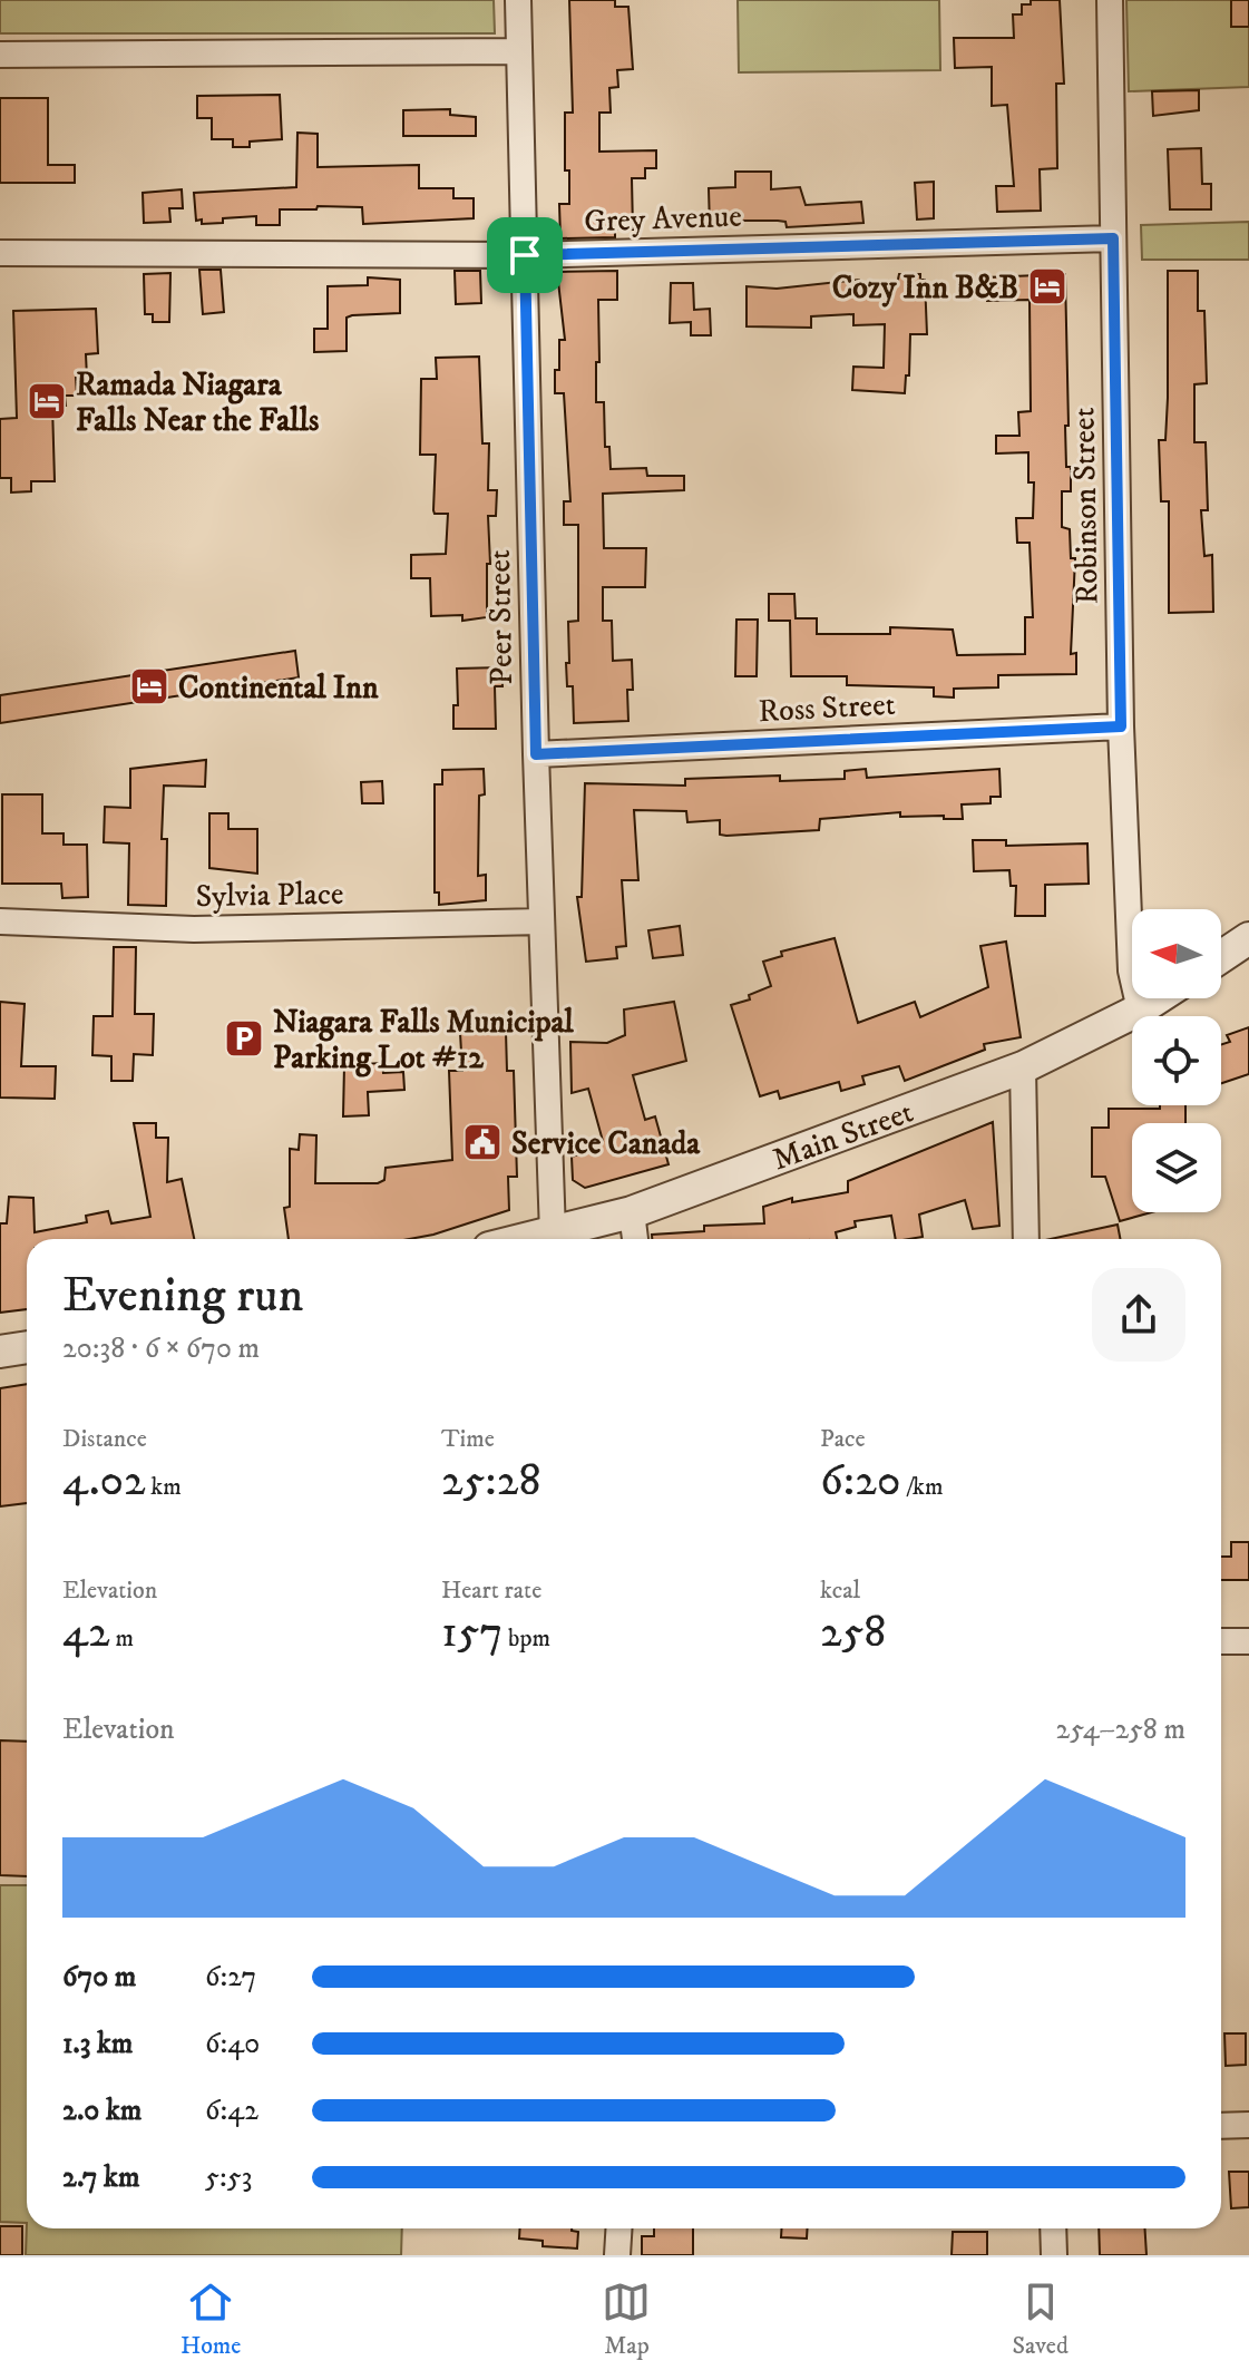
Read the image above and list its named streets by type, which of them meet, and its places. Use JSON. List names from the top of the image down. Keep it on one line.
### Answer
{"streets":{"street":["Grey Avenue","Robinson Street","Peer Street","Ross Street","Sylvia Place","Main Street"]},"crossings":[["Grey Avenue","Robinson Street"],["Grey Avenue","Peer Street"],["Robinson Street","Ross Street"],["Robinson Street","Main Street"],["Peer Street","Ross Street"],["Peer Street","Sylvia Place"],["Peer Street","Main Street"]],"places":{"hotel":["Cozy Inn B&B","Ramada Niagara Falls Near the Falls","Continental Inn"],"parking":["Niagara Falls Municipal Parking Lot #12"],"public building":["Service Canada"]},"north":"left","page":{"heading":["Evening run","20:38 · 6 × 670 m"],"stats":[["Distance","4.02 km"],["Time","25:28"],["Pace","6:20 /km"],["Elevation","42 m"],["Heart rate","157 bpm"],["kcal","258"]],"chart":["Elevation","254–258 m"],"list":[{"name":"670 m","note":"6:27"},{"name":"1.3 km","note":"6:40"},{"name":"2.0 km","note":"6:42"},{"name":"2.7 km","note":"5:53"}],"tabs":["Home","Map","Saved"]}}
